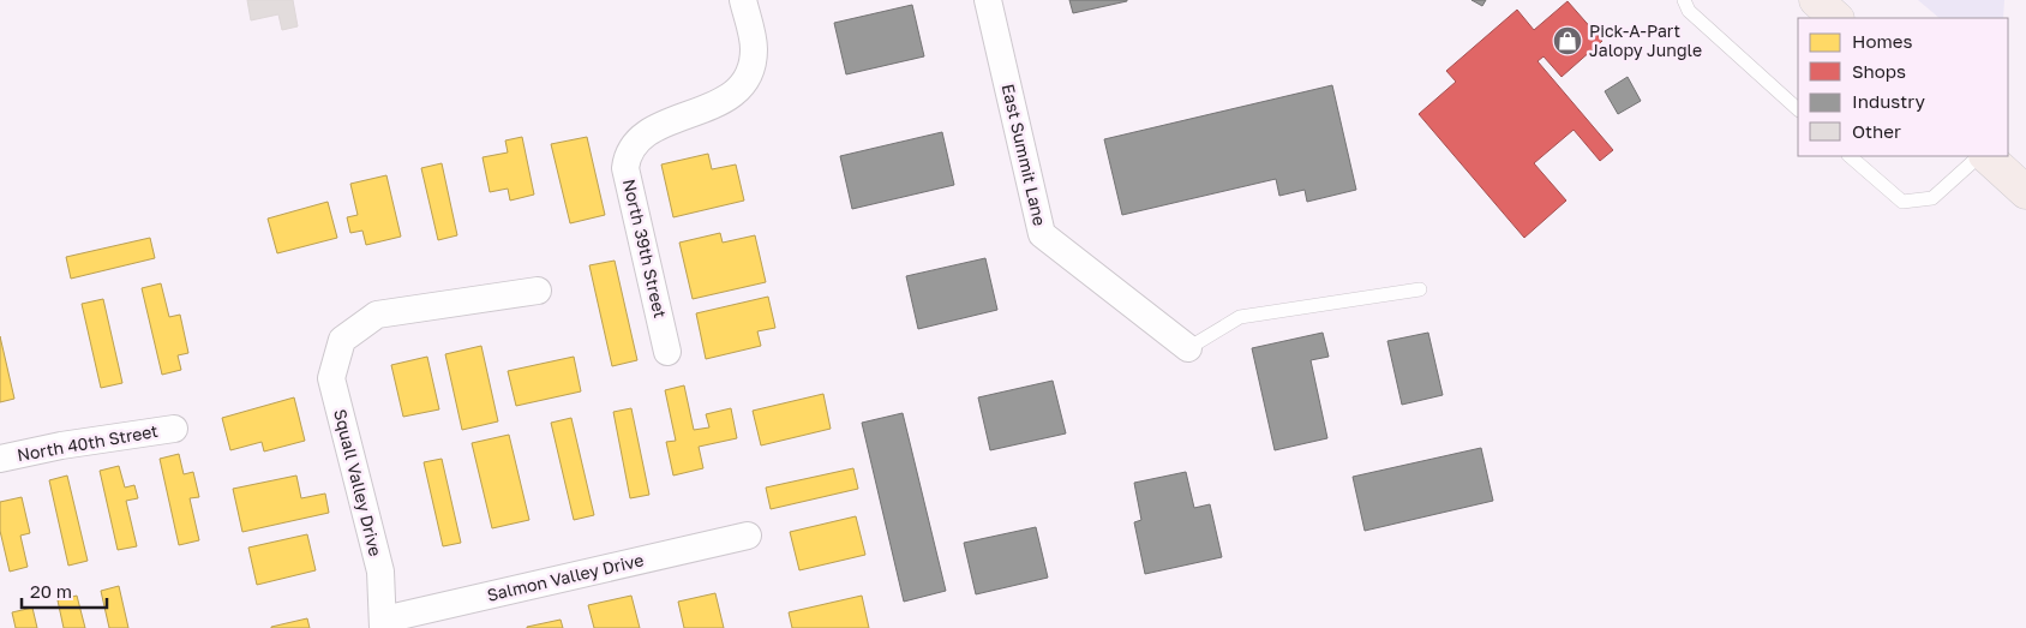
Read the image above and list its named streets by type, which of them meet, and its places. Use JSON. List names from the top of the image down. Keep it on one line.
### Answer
{"streets":{"street":["East Summit Lane","North 39th Street","North 40th Street","Squall Valley Drive","Salmon Valley Drive"]},"crossings":[["Squall Valley Drive","Salmon Valley Drive"]],"places":{"shop":["Pick-A-Part Jalopy Jungle"]},"legend":["Homes","Shops","Industry","Other"],"scale_bar":"20 m"}
